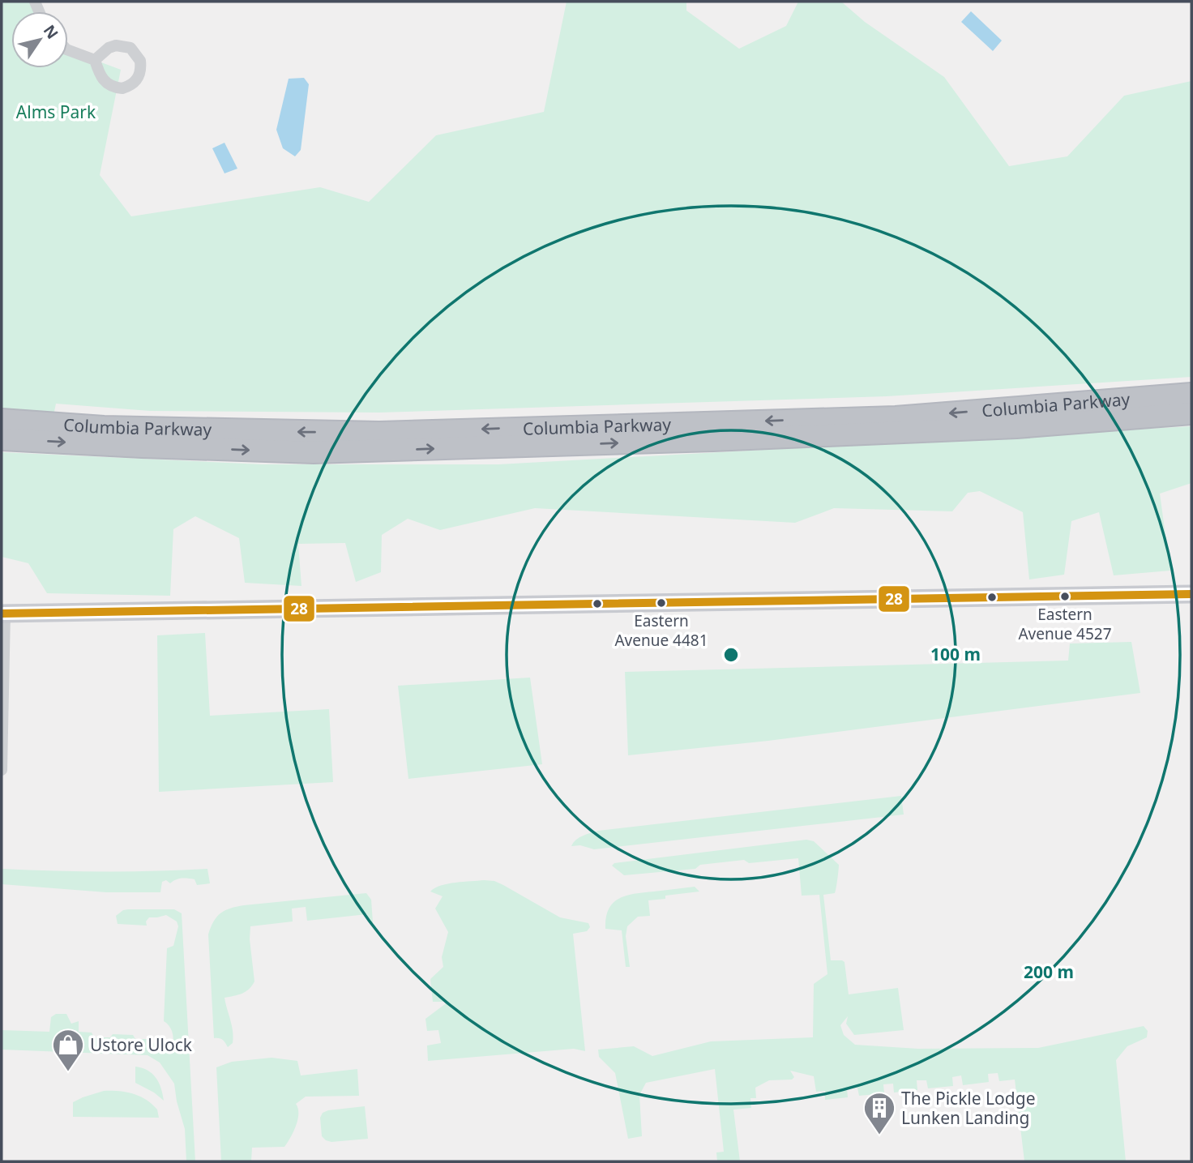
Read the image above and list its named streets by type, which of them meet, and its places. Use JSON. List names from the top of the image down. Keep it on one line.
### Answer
{"streets":{"highway":["Columbia Parkway"]},"parks":["Alms Park"],"places":{"other":["Eastern Avenue 4527","Eastern Avenue 4481"],"shop":["Ustore Ulock"],"building":["The Pickle Lodge Lunken Landing"]},"lines":["transit line 28"],"north":"top right","rings":["100 m","200 m"]}
